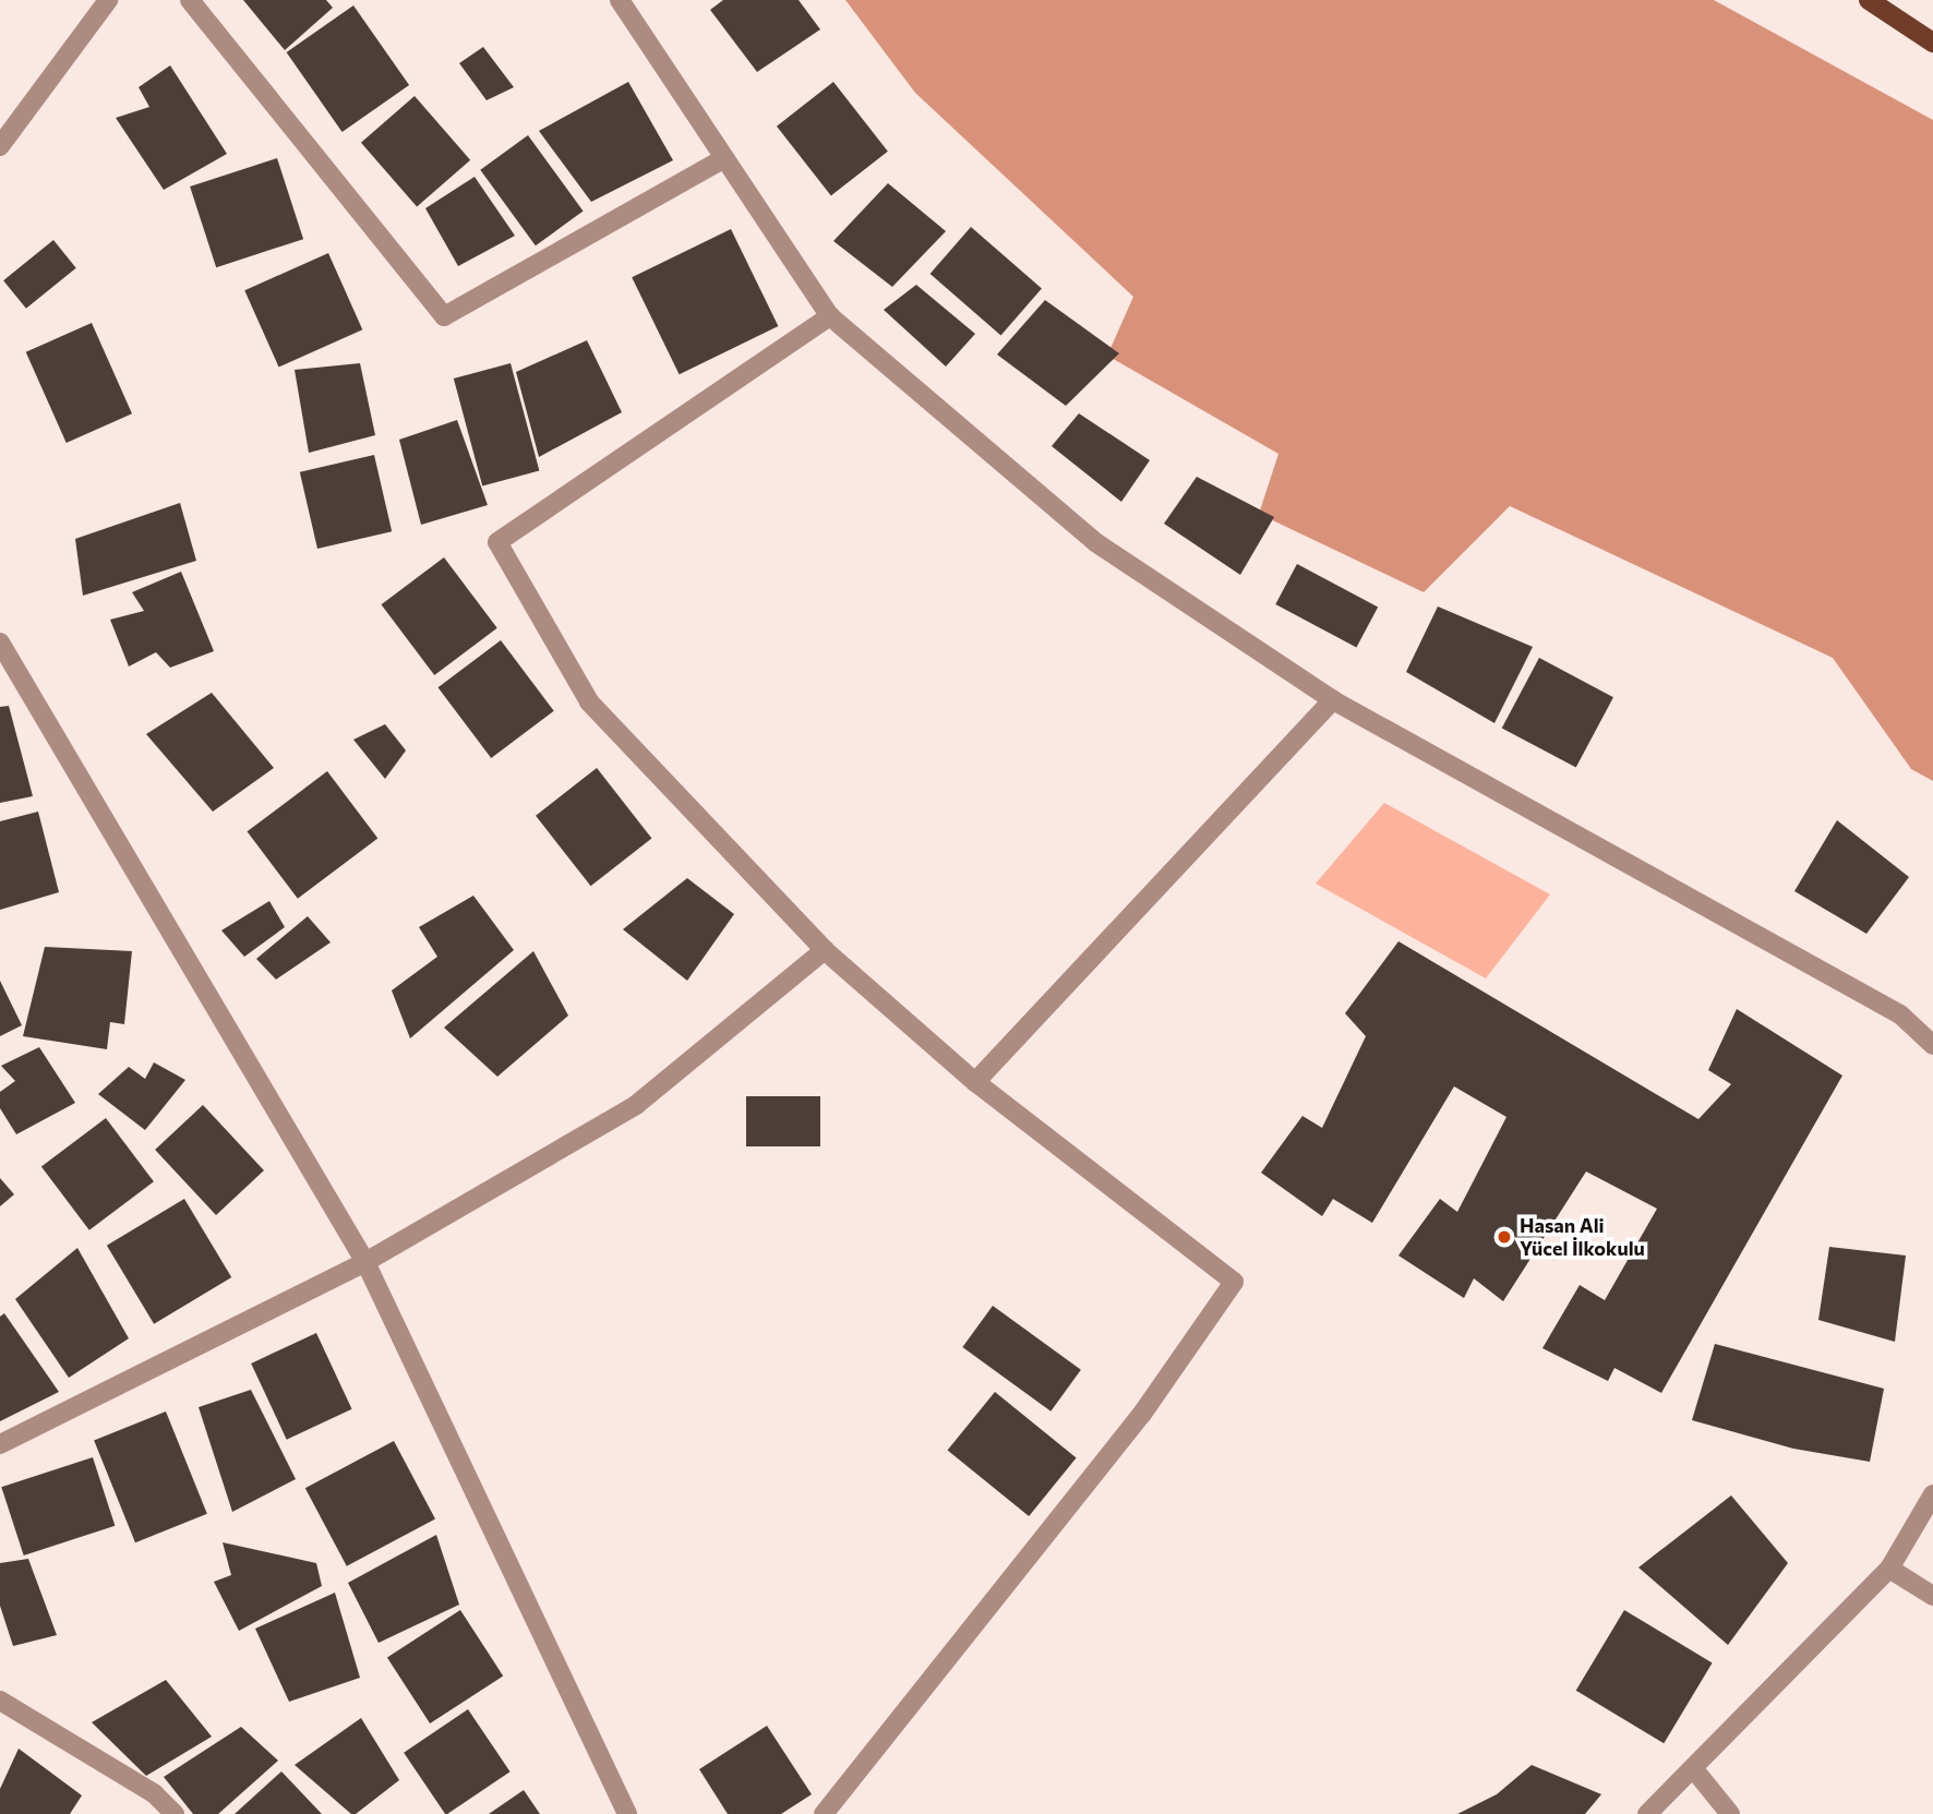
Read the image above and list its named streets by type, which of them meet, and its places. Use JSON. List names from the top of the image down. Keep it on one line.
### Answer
{"places":["Hasan Ali Yücel İlkokulu"]}
